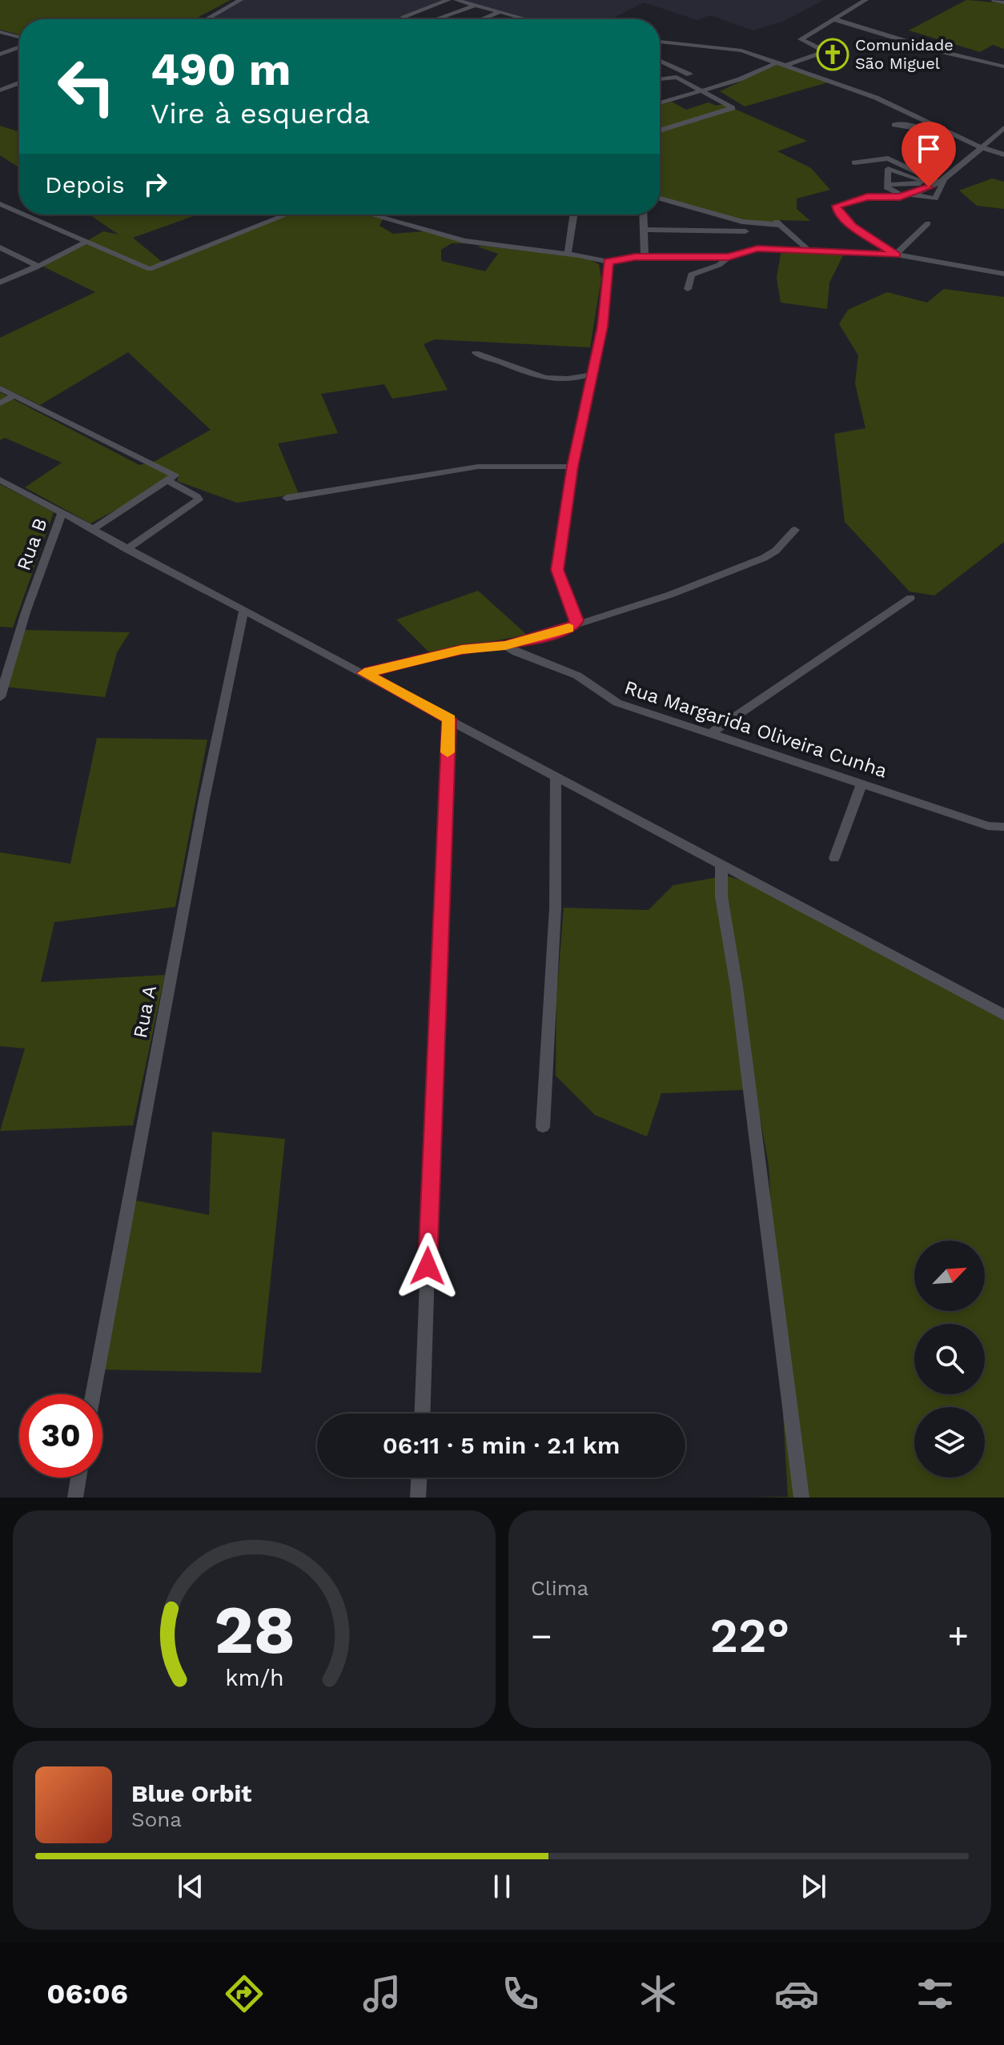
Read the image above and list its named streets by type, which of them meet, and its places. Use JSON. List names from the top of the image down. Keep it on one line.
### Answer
{"streets":{"street":["Rua B","Rua Margarida Oliveira Cunha","Rua A"]},"places":{"church":["Comunidade São Miguel"]},"north":"top right","page":{"turn":["490 m","Vire à esquerda"],"then":"Depois","limit":"30","trip":"06:11 · 5 min · 2.1 km","tile":"Clima","heat":["−","22°","+"],"song":["Blue Orbit","Sona"],"tabs":"06:06","gauge":["28","km/h"]}}
